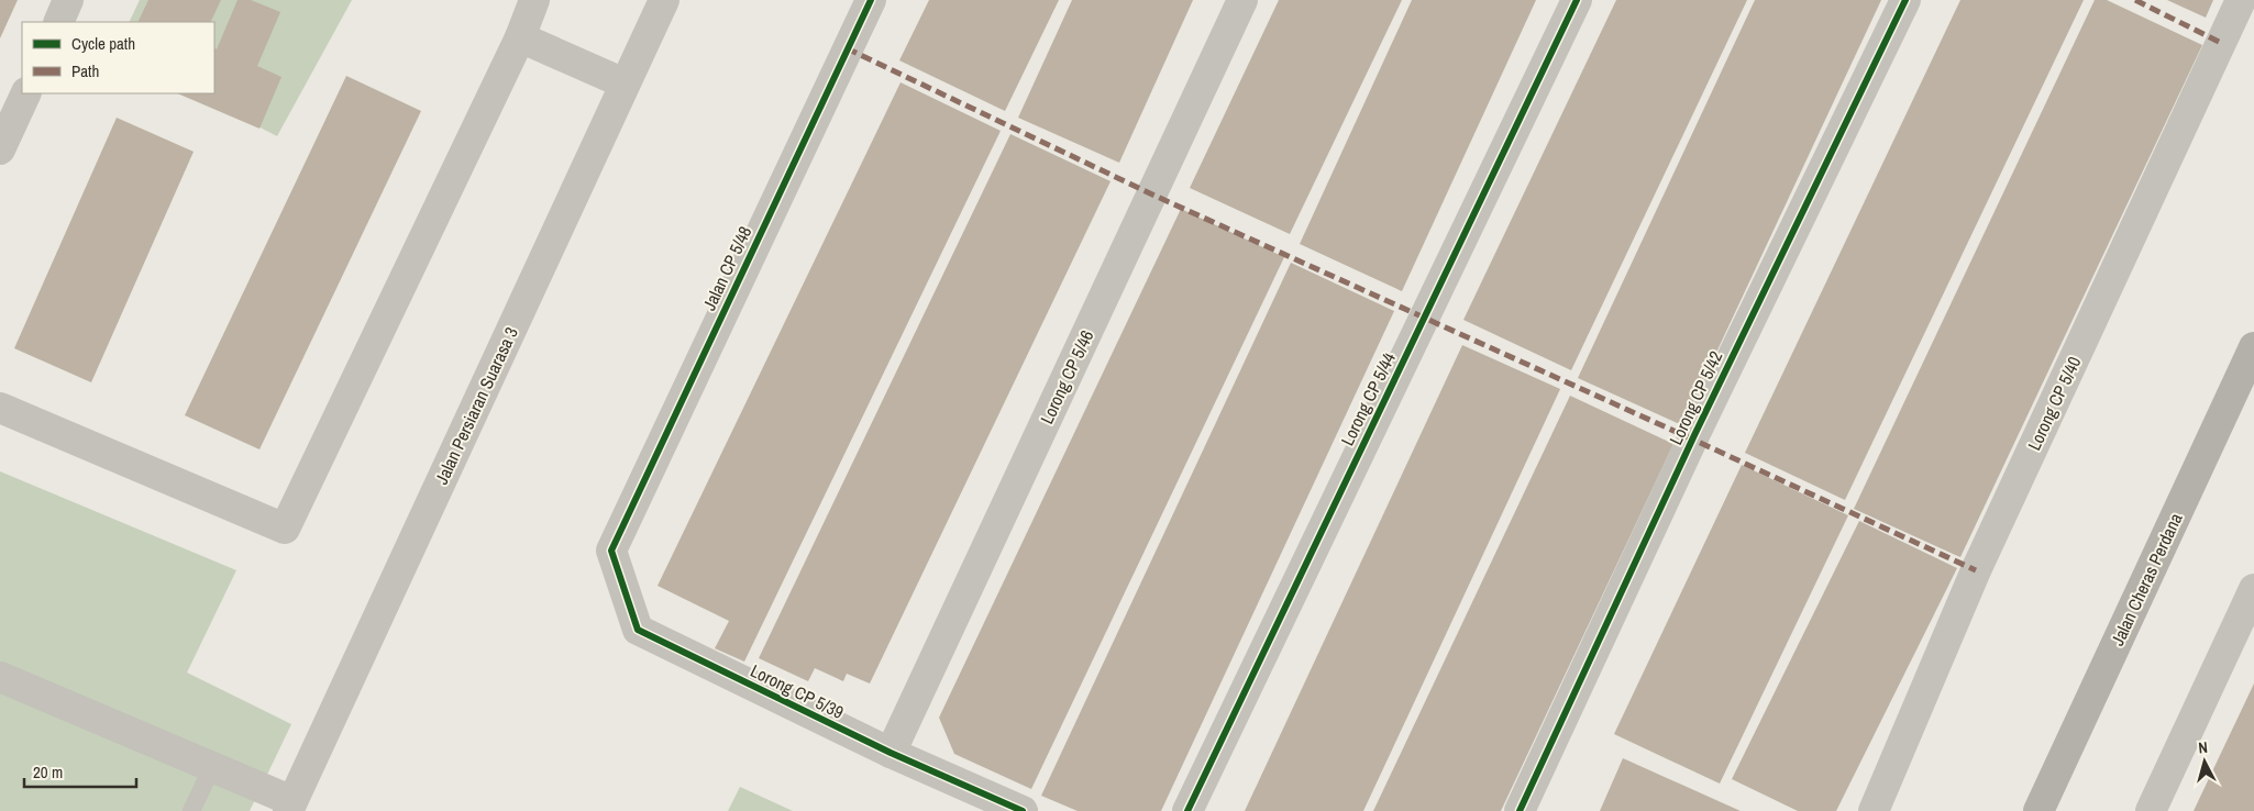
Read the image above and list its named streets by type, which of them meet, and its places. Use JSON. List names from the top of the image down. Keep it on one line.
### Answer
{"streets":{"street":["Jalan CP 5/48","Lorong CP 5/46","Lorong CP 5/42","Lorong CP 5/44","Lorong CP 5/40","Jalan Persiaran Suarasa 3","Jalan Cheras Perdana","Lorong CP 5/39"]},"crossings":[["Jalan CP 5/48","Lorong CP 5/39"],["Lorong CP 5/46","Lorong CP 5/39"]],"legend":["Cycle path","Path"],"scale_bar":"20 m","north":"top"}
